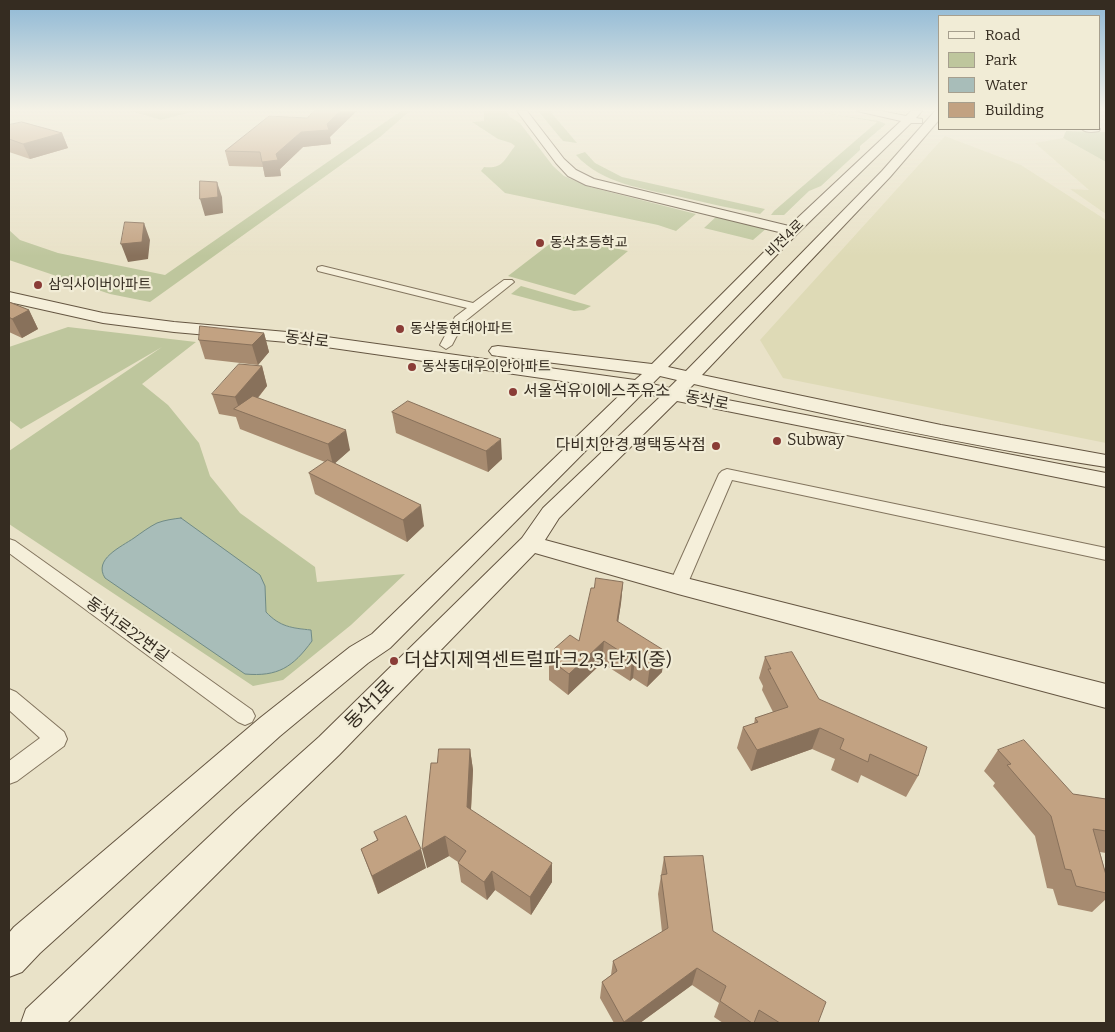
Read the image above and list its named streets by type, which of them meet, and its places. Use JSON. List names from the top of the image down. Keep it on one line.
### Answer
{"streets":{"main road":["비전4로","동삭로","동삭1로"],"street":["동삭1로22번길"]},"crossings":[["비전4로","동삭로"],["비전4로","동삭1로"],["동삭로","동삭1로"]],"places":["동삭초등학교","삼익사이버아파트","동삭동현대아파트","동삭동대우이안아파트","서울석유이에스주유소","Subway","다비치안경 평택동삭점","더샵지제역센트럴파크2,3,단지(중)"],"legend":["Road","Park","Water","Building"]}
